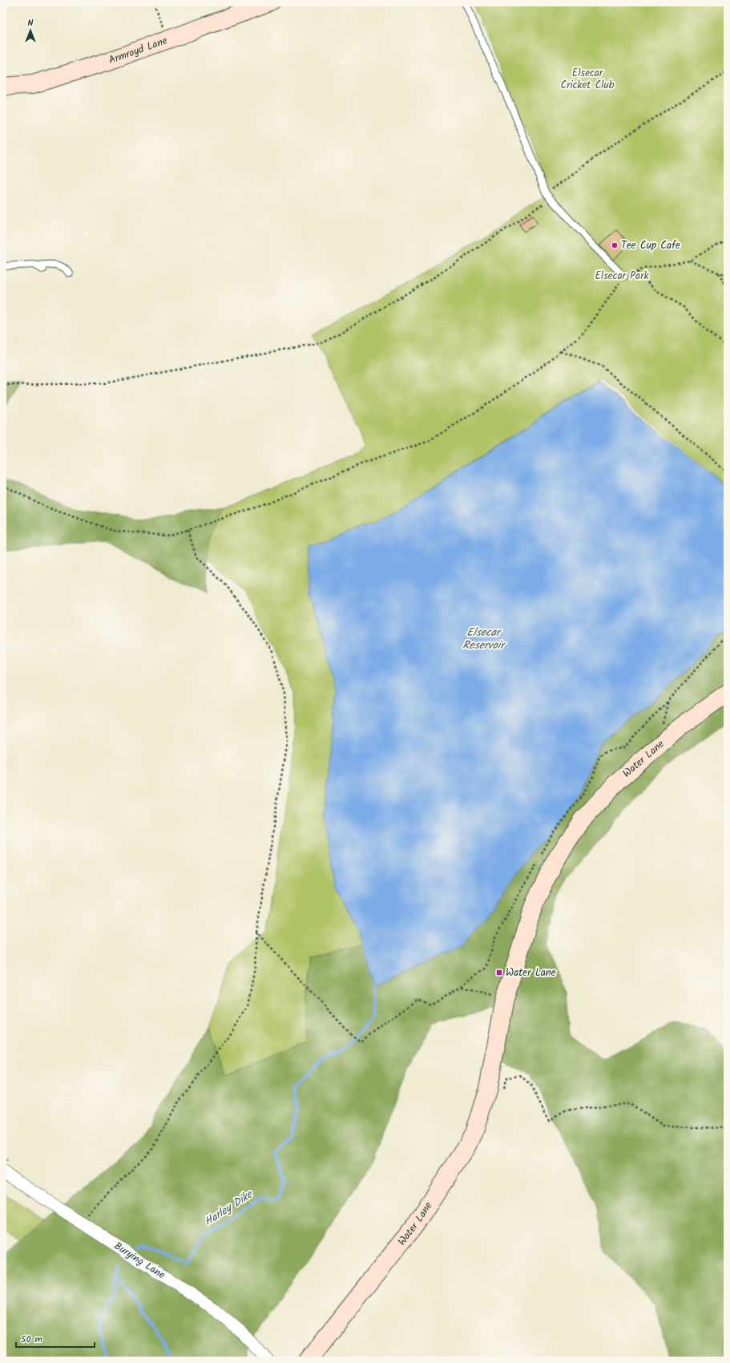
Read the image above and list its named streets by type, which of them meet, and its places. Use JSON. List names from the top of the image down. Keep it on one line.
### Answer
{"streets":{"street":["Armroyd Lane","Water Lane","Burying Lane"]},"water":["Elsecar Reservoir","Harley Dike"],"parks":["Elsecar Cricket Club","Elsecar Park"],"places":{"other":["Tee Cup Cafe"],"transit":["Water Lane"]},"scale_bar":"50 m","north":"top"}
